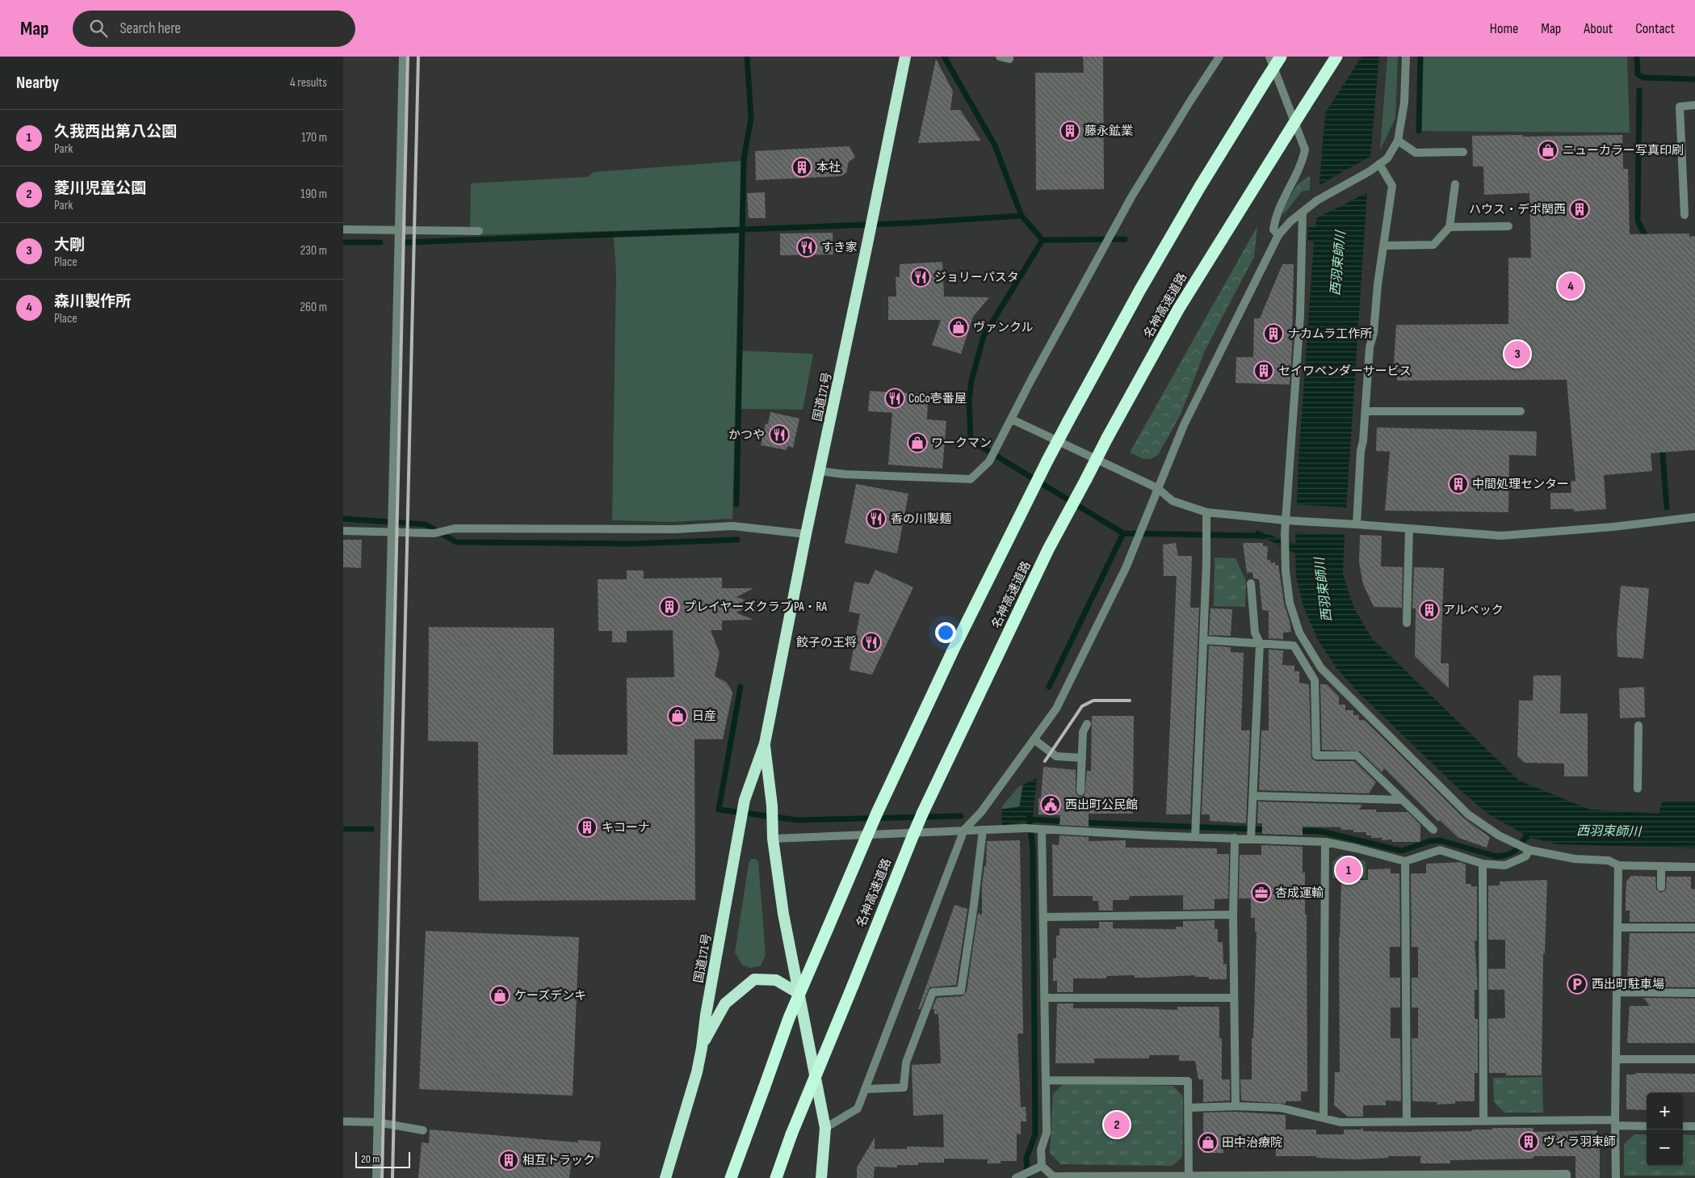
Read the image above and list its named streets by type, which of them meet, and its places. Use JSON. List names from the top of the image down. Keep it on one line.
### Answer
{"streets":{"highway":["名神高速道路","国道171号"]},"water":["西羽束師川"],"places":{"building":["藤永鉱業","本社","ハウス・デポ関西","ナカムラ工作所","セイワベンダーサービス","中間処理センター","プレイヤーズクラブ PA・RA","アルベック","キコーナ","ヴィラ羽束師","相互トラック"],"shop":["ニューカラー写真印刷","ヴァンクル","ワークマン","日産","ケーズデンキ","田中治療院"],"restaurant":["すき家","ジョリーパスタ","CoCo壱番屋","かつや","香の川製麺","餃子の王将"],"public building":["西出町公民館"],"office":["杏成運輸"],"parking":["西出町駐車場"]},"scale_bar":"20 m","page":{"header":"Map","search":"Search here","nav":["Home","Map","About","Contact"],"heading":["Nearby","4 results"],"list":[{"mark":"1","name":"久我西出第八公園","note":"Park","value":"170 m"},{"mark":"2","name":"菱川児童公園","note":"Park","value":"190 m"},{"mark":"3","name":"大剛","note":"Place","value":"230 m"},{"mark":"4","name":"森川製作所","note":"Place","value":"260 m"}],"pins":["4","3","1","2"],"map_buttons":["+","−"],"scale":"20 m"}}
